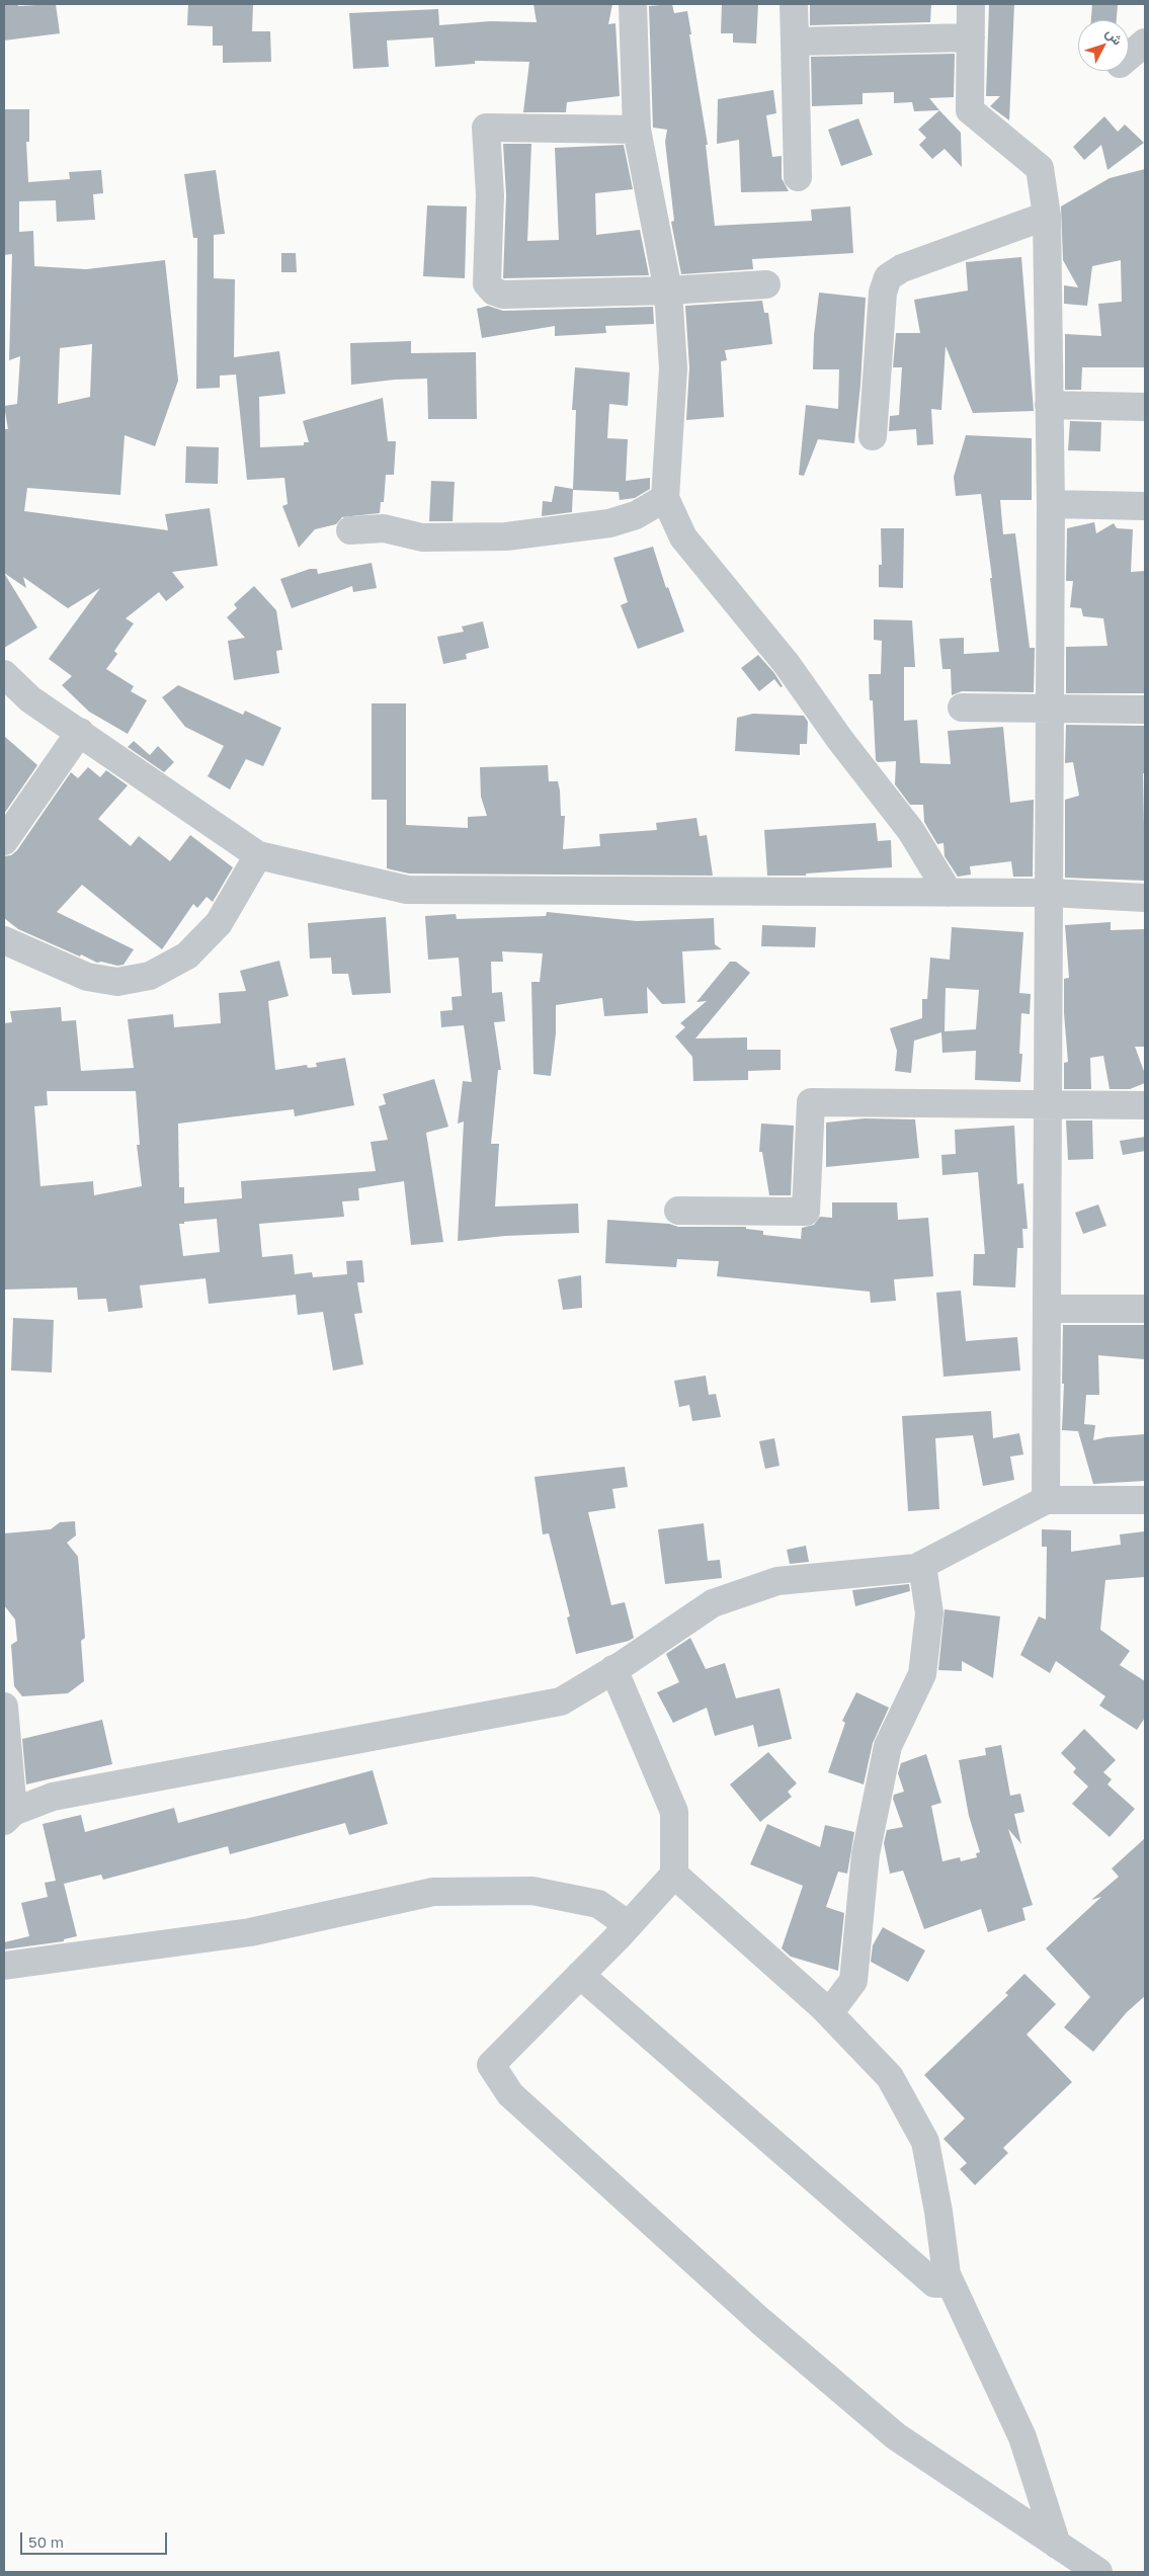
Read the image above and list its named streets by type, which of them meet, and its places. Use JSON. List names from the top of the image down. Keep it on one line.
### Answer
{"scale_bar":"50 m","north":"top right"}
